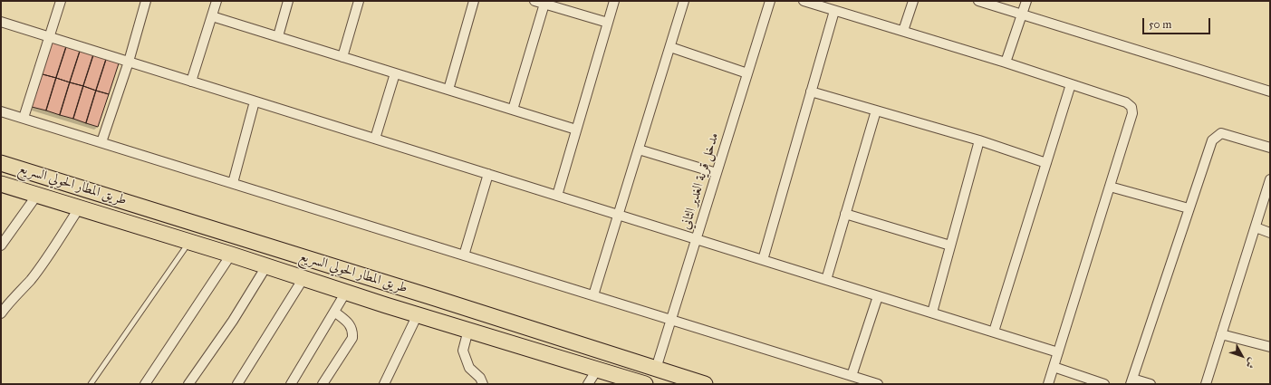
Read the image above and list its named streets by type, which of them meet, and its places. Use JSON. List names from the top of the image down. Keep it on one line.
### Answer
{"streets":{"highway":["طريق المطار الحولي السريع"],"street":["مدخل قرية الغدير الثاني"]},"crossings":[["مدخل قرية الغدير الثاني","طريق المطار الحولي السريع"]],"scale_bar":"50 m","north":"bottom right"}
